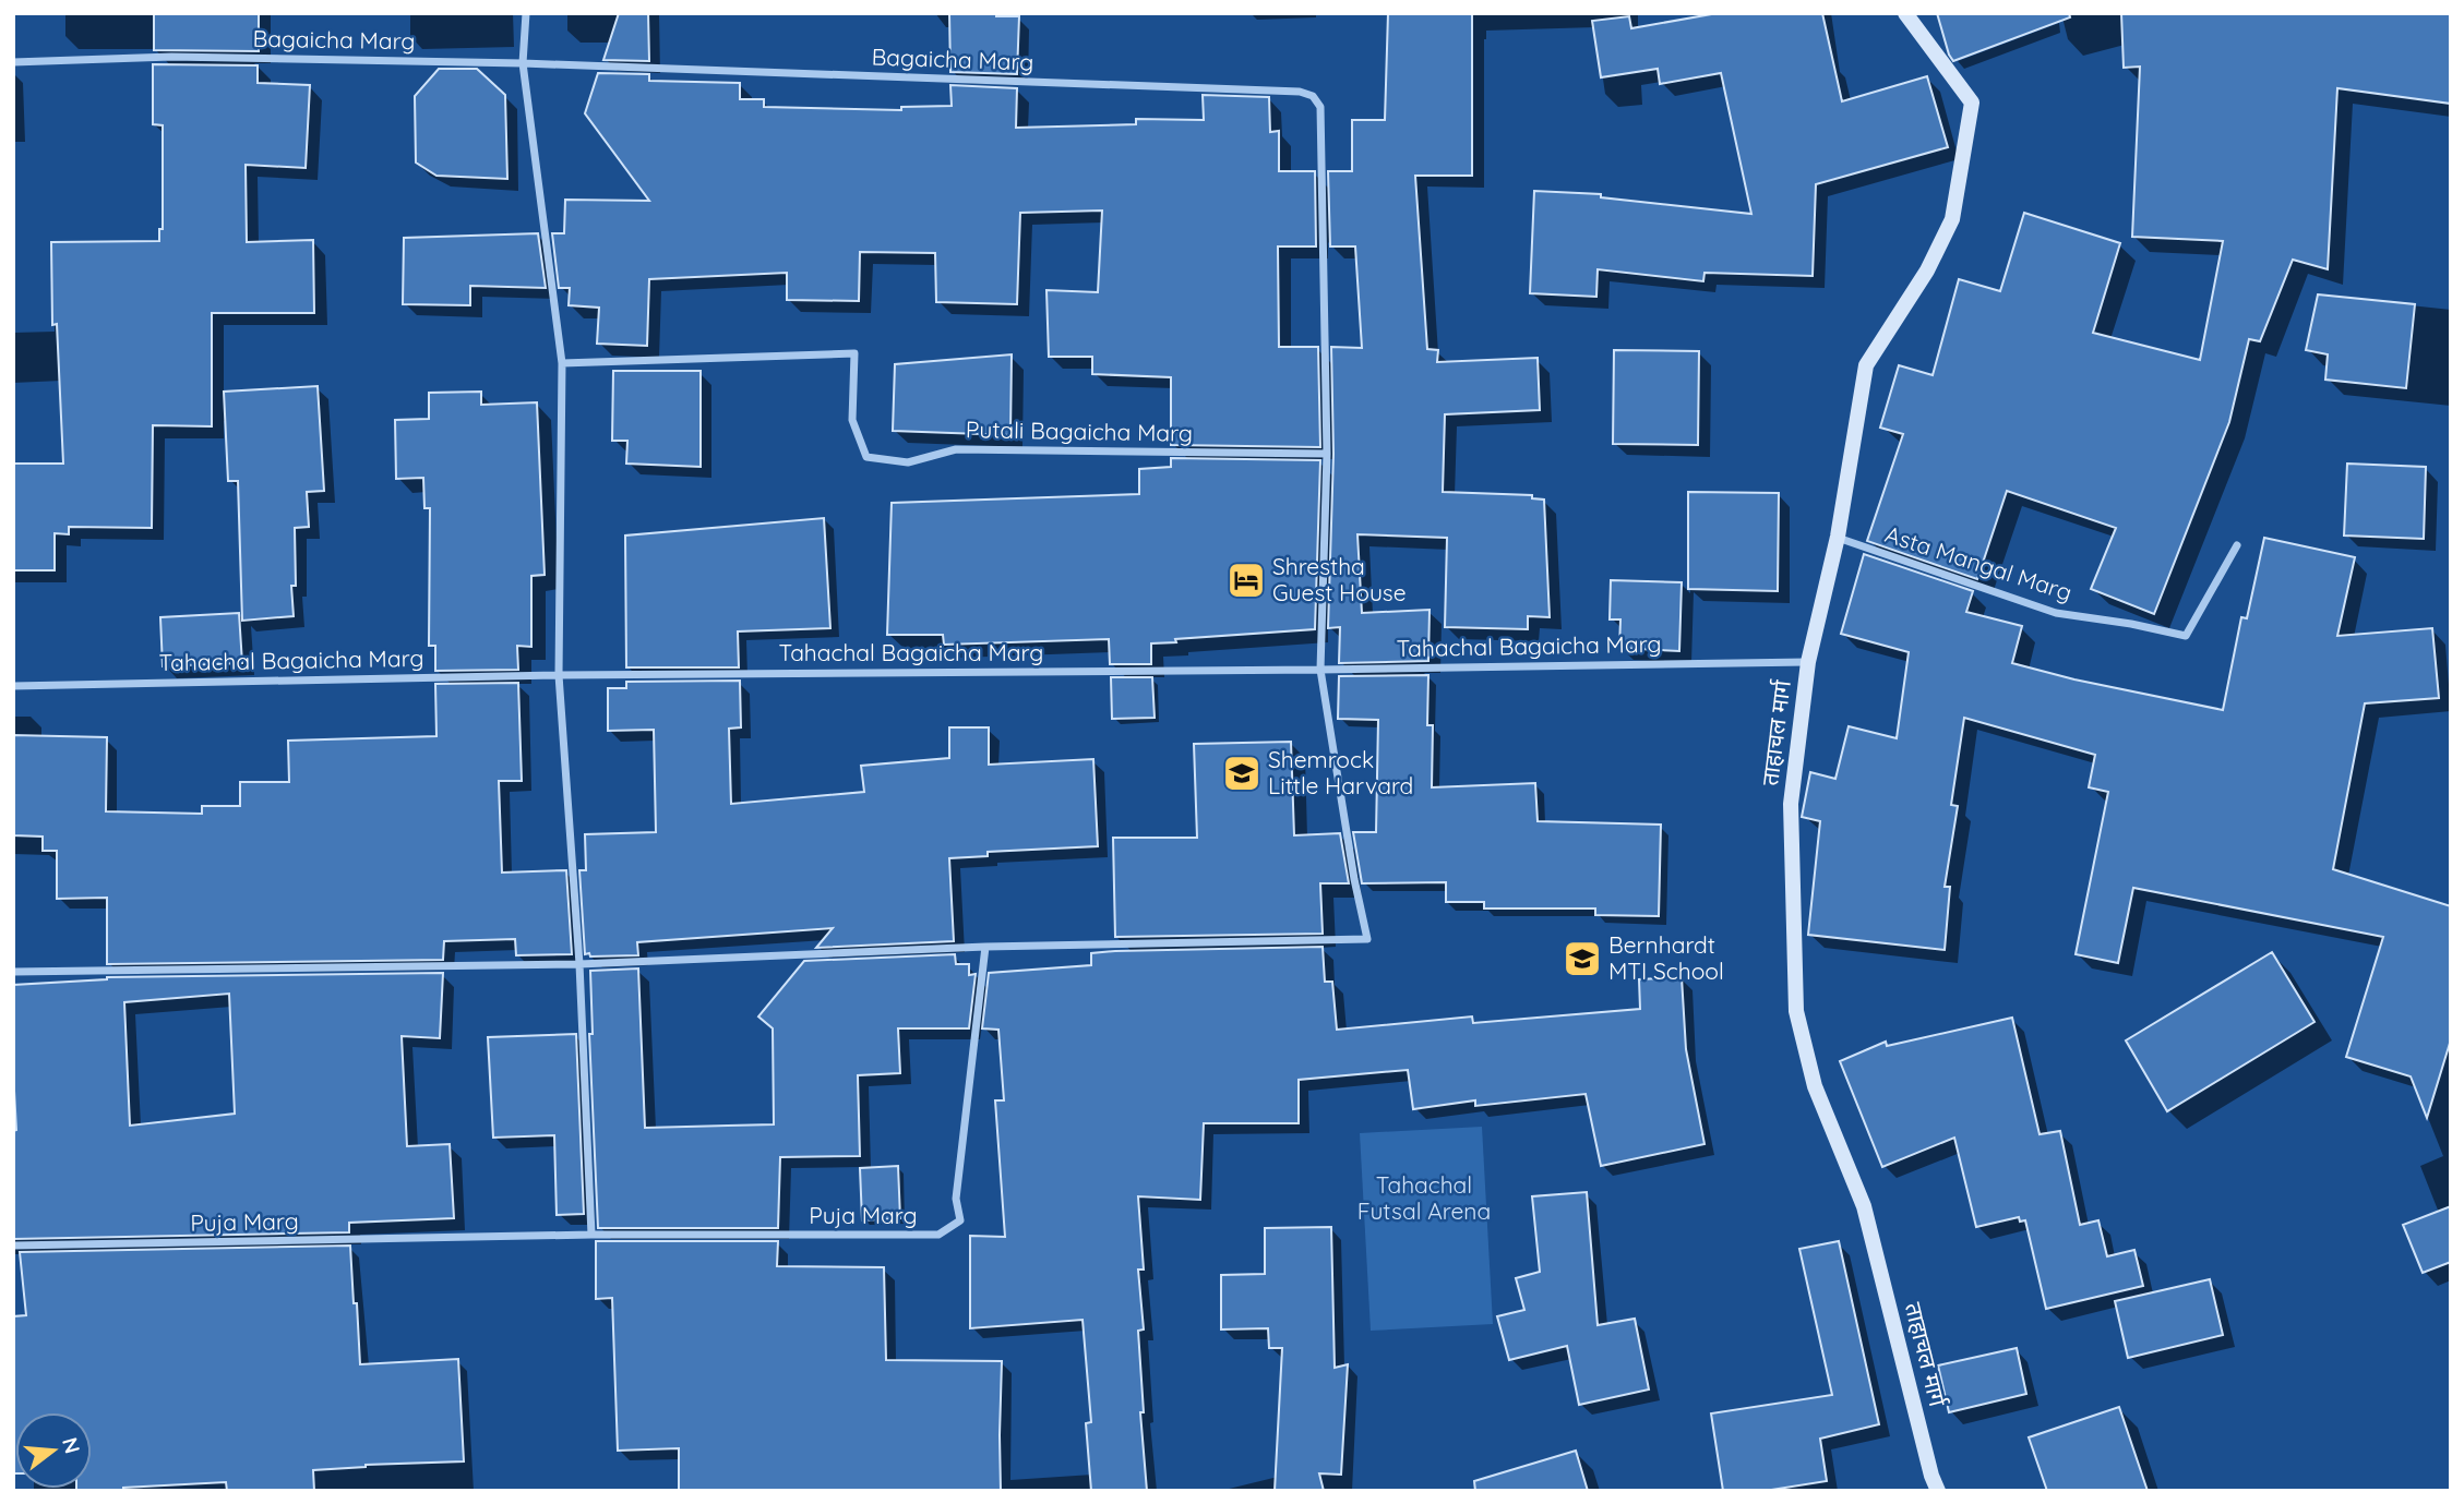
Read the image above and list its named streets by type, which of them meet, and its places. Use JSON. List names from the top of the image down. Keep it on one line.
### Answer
{"streets":{"street":["Bagaicha Marg","Putali Bagaicha Marg","Asta Mangal Marg","Tahachal Bagaicha Marg","ताहाचल मार्ग","Puja Marg"]},"crossings":[["Bagaicha Marg","Putali Bagaicha Marg"],["Bagaicha Marg","Tahachal Bagaicha Marg"],["Asta Mangal Marg","ताहाचल मार्ग"],["Tahachal Bagaicha Marg","ताहाचल मार्ग"]],"parks":["Tahachal Futsal Arena"],"places":{"hotel":["Shrestha Guest House"],"school or university":["Shemrock Little Harvard","Bernhardt MTI School"]},"north":"right"}
